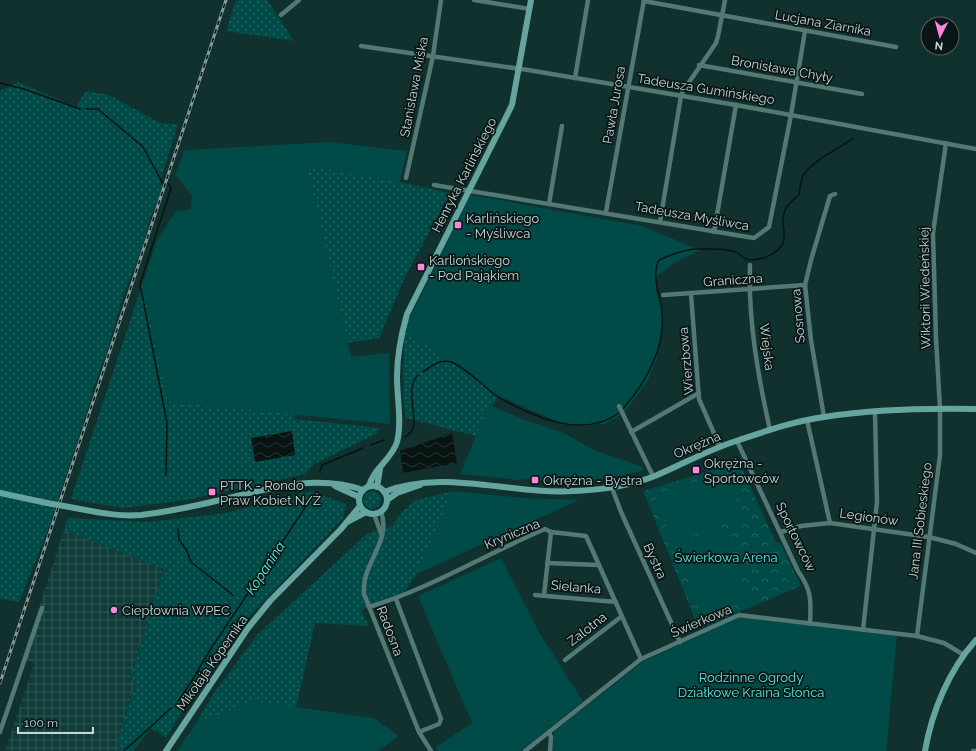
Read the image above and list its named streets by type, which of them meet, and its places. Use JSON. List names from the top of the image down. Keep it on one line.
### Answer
{"streets":{"street":["Lucjana Ziarnika","Bronisława Chyły","Stanisława Miśka","Tadeusza Gumińskiego","Pawła Jurosa","Henryka Karlińskiego","Tadeusza Myśliwca","Graniczna","Wiktorii Wiedeńskiej","Sosnowa","Wiejska","Wierzbowa","Okrężna","Legionów","Jana III Sobieskiego","Kryniczna","Sportowców","Bystra","Sielanka","Świerkowa","Zalotna","Radosna","Mikołaja Kopernika"]},"crossings":[["Lucjana Ziarnika","Pawła Jurosa"],["Lucjana Ziarnika","Tadeusza Myśliwca"],["Bronisława Chyły","Tadeusza Myśliwca"],["Stanisława Miśka","Tadeusza Gumińskiego"],["Tadeusza Gumińskiego","Pawła Jurosa"],["Tadeusza Gumińskiego","Henryka Karlińskiego"],["Tadeusza Gumińskiego","Tadeusza Myśliwca"],["Tadeusza Gumińskiego","Wiktorii Wiedeńskiej"],["Pawła Jurosa","Tadeusza Myśliwca"],["Henryka Karlińskiego","Tadeusza Myśliwca"],["Henryka Karlińskiego","Okrężna"],["Henryka Karlińskiego","Radosna"],["Henryka Karlińskiego","Mikołaja Kopernika"],["Graniczna","Sosnowa"],["Graniczna","Wiejska"],["Graniczna","Wierzbowa"],["Wiktorii Wiedeńskiej","Okrężna"],["Wiktorii Wiedeńskiej","Jana III Sobieskiego"],["Sosnowa","Okrężna"],["Wiejska","Okrężna"],["Wierzbowa","Okrężna"],["Okrężna","Jana III Sobieskiego"],["Okrężna","Sportowców"],["Okrężna","Bystra"],["Okrężna","Radosna"],["Okrężna","Mikołaja Kopernika"],["Legionów","Jana III Sobieskiego"],["Legionów","Sportowców"],["Jana III Sobieskiego","Świerkowa"],["Kryniczna","Sielanka"],["Kryniczna","Świerkowa"],["Kryniczna","Zalotna"],["Kryniczna","Radosna"],["Sportowców","Świerkowa"],["Bystra","Świerkowa"],["Radosna","Mikołaja Kopernika"]],"water":["Kopanina"],"parks":["Świerkowa Arena","Rodzinne Ogrody Działkowe Kraina Słońca"],"places":{"transit":["Karlińskiego - Myśliwca","Karliońskiego - Pod Pająkiem","Okrężna - Sportowców","Okrężna - Bystra","PTTK - Rondo Praw Kobiet N/Ż"],"other":["Ciepłownia WPEC"]},"scale_bar":"100 m","north":"bottom"}
